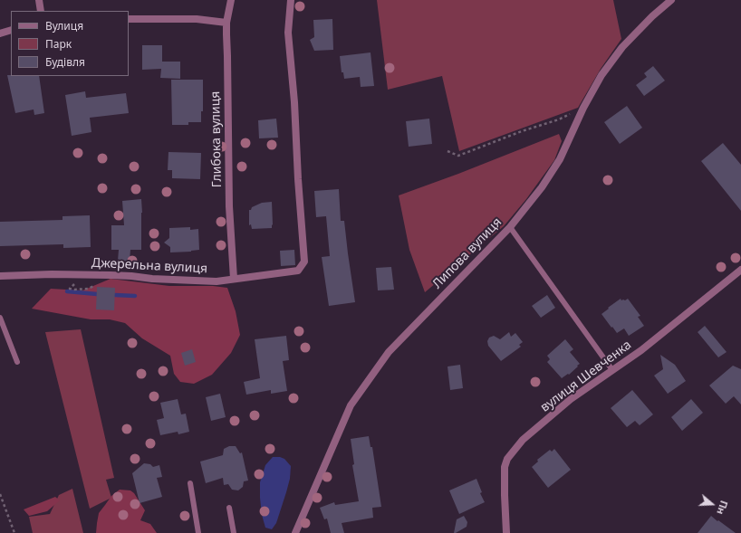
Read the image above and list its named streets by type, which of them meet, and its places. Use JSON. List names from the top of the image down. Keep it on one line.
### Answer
{"streets":{"street":["Глибока вулиця","Липова вулиця","Джерельна вулиця","вулиця Шевченка"]},"crossings":[["Глибока вулиця","Джерельна вулиця"]],"legend":["Вулиця","Парк","Будівля"],"north":"right"}
